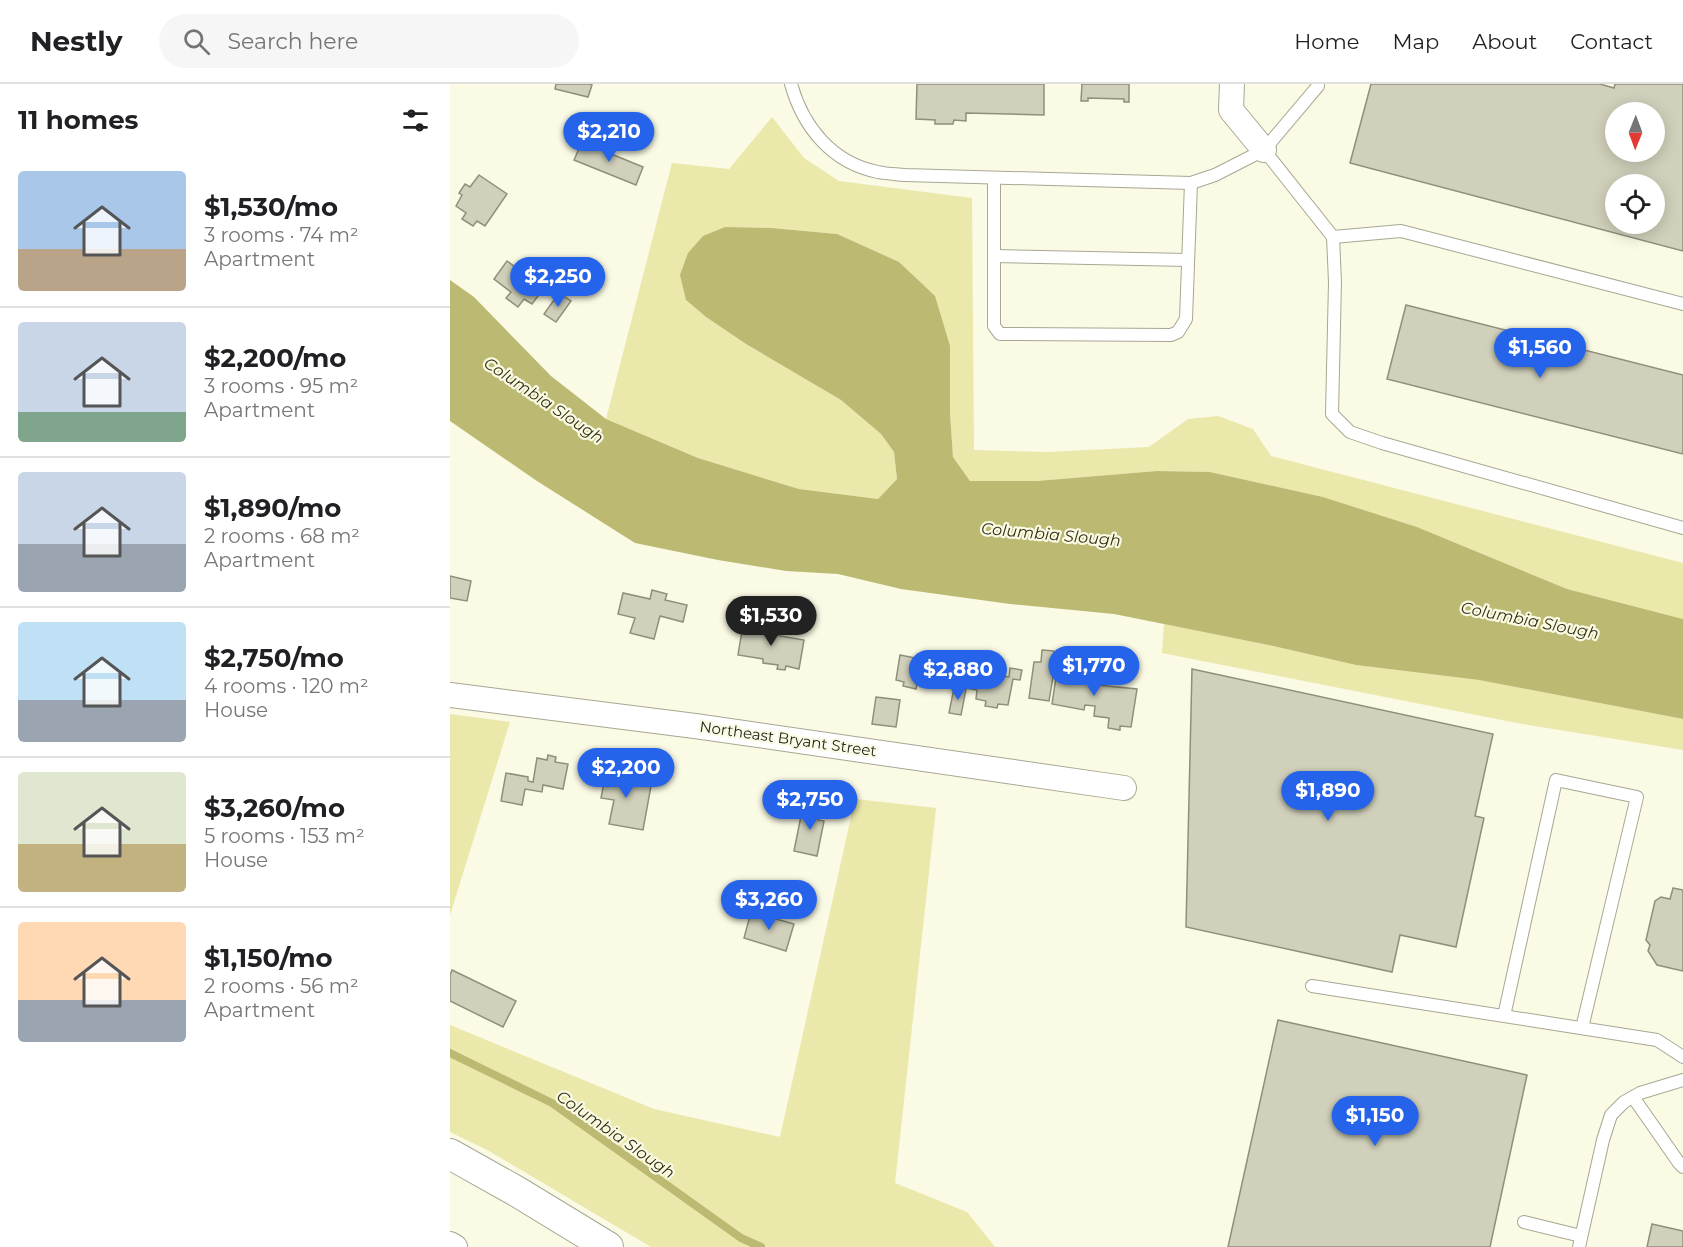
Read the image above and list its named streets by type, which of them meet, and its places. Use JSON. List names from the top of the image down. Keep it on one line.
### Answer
{"streets":{"street":["Northeast Bryant Street"]},"water":["Columbia Slough"],"north":"bottom","page":{"header":"Nestly","search":"Search here","nav":["Home","Map","About","Contact"],"heading":"11 homes","price":["$2,210","$2,250","$1,560","$1,530","$1,770","$2,880","$2,200","$1,890","$2,750","$3,260","$1,150"],"list":[{"name":"$1,530/mo","note":"3 rooms · 74 m² · Apartment"},{"name":"$2,200/mo","note":"3 rooms · 95 m² · Apartment"},{"name":"$1,890/mo","note":"2 rooms · 68 m² · Apartment"},{"name":"$2,750/mo","note":"4 rooms · 120 m² · House"},{"name":"$3,260/mo","note":"5 rooms · 153 m² · House"},{"name":"$1,150/mo","note":"2 rooms · 56 m² · Apartment"}]}}
